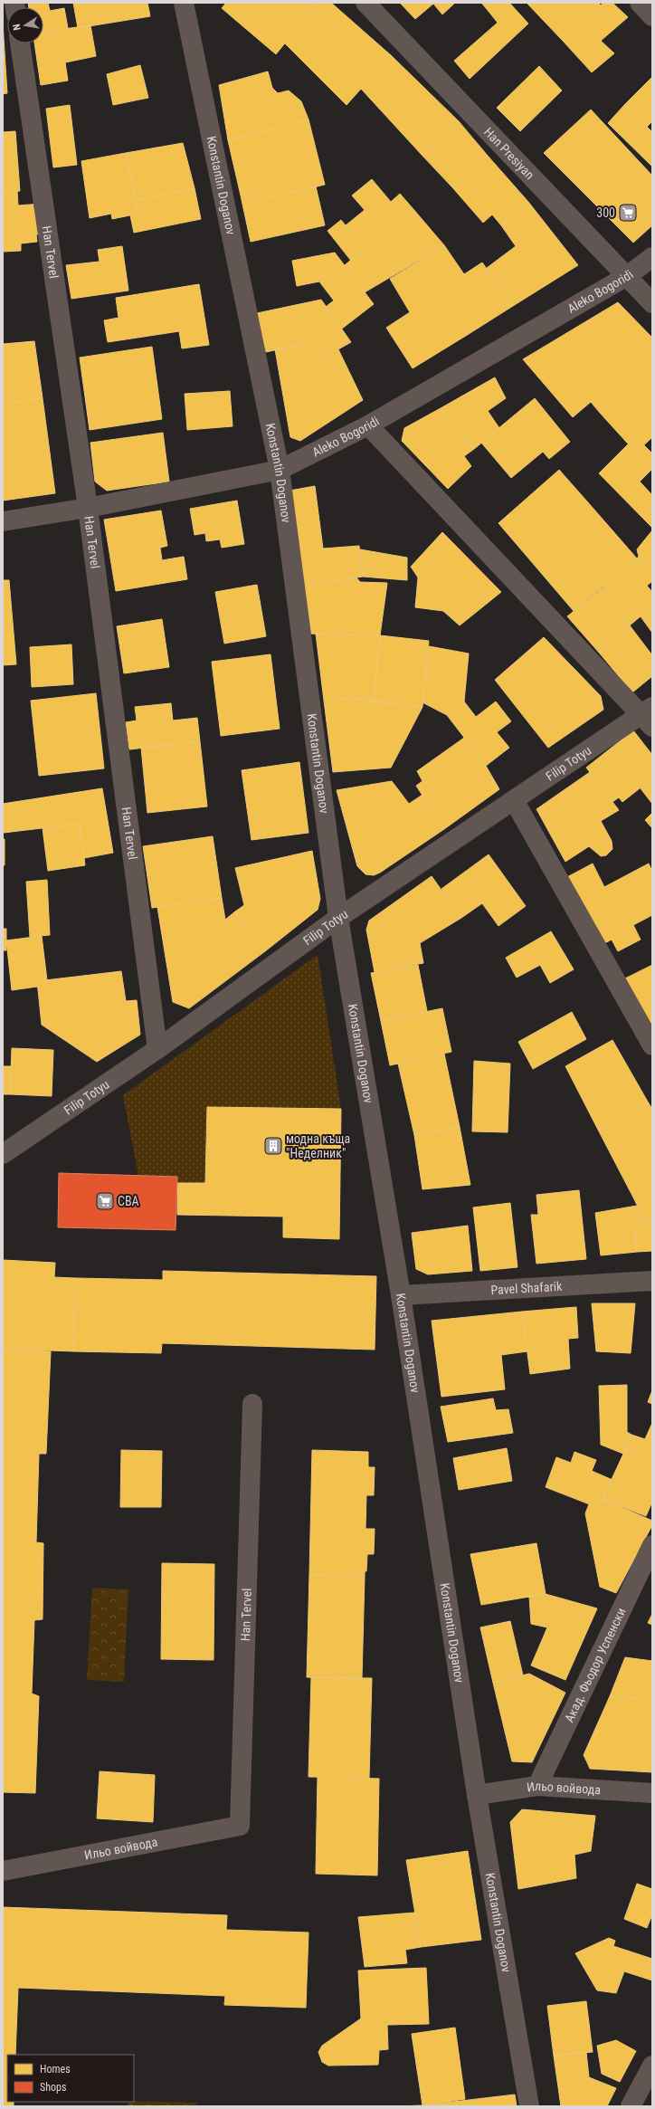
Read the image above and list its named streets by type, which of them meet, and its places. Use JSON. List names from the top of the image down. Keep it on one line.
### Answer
{"streets":{"street":["Han Presiyan","Konstantin Doganov","Han Tervel","Aleko Bogoridi","Filip Totyu","Pavel Shafarik","Акад. Фьодор Успенски","Ильо войвода"]},"crossings":[["Han Presiyan","Aleko Bogoridi"],["Konstantin Doganov","Aleko Bogoridi"],["Konstantin Doganov","Filip Totyu"],["Konstantin Doganov","Pavel Shafarik"],["Konstantin Doganov","Ильо войвода"],["Han Tervel","Aleko Bogoridi"],["Han Tervel","Filip Totyu"],["Han Tervel","Ильо войвода"],["Акад. Фьодор Успенски","Ильо войвода"]],"places":{"supermarket":["300","CBA"],"building":["модна къща \"Неделник\""]},"legend":["Homes","Shops"],"north":"left"}
